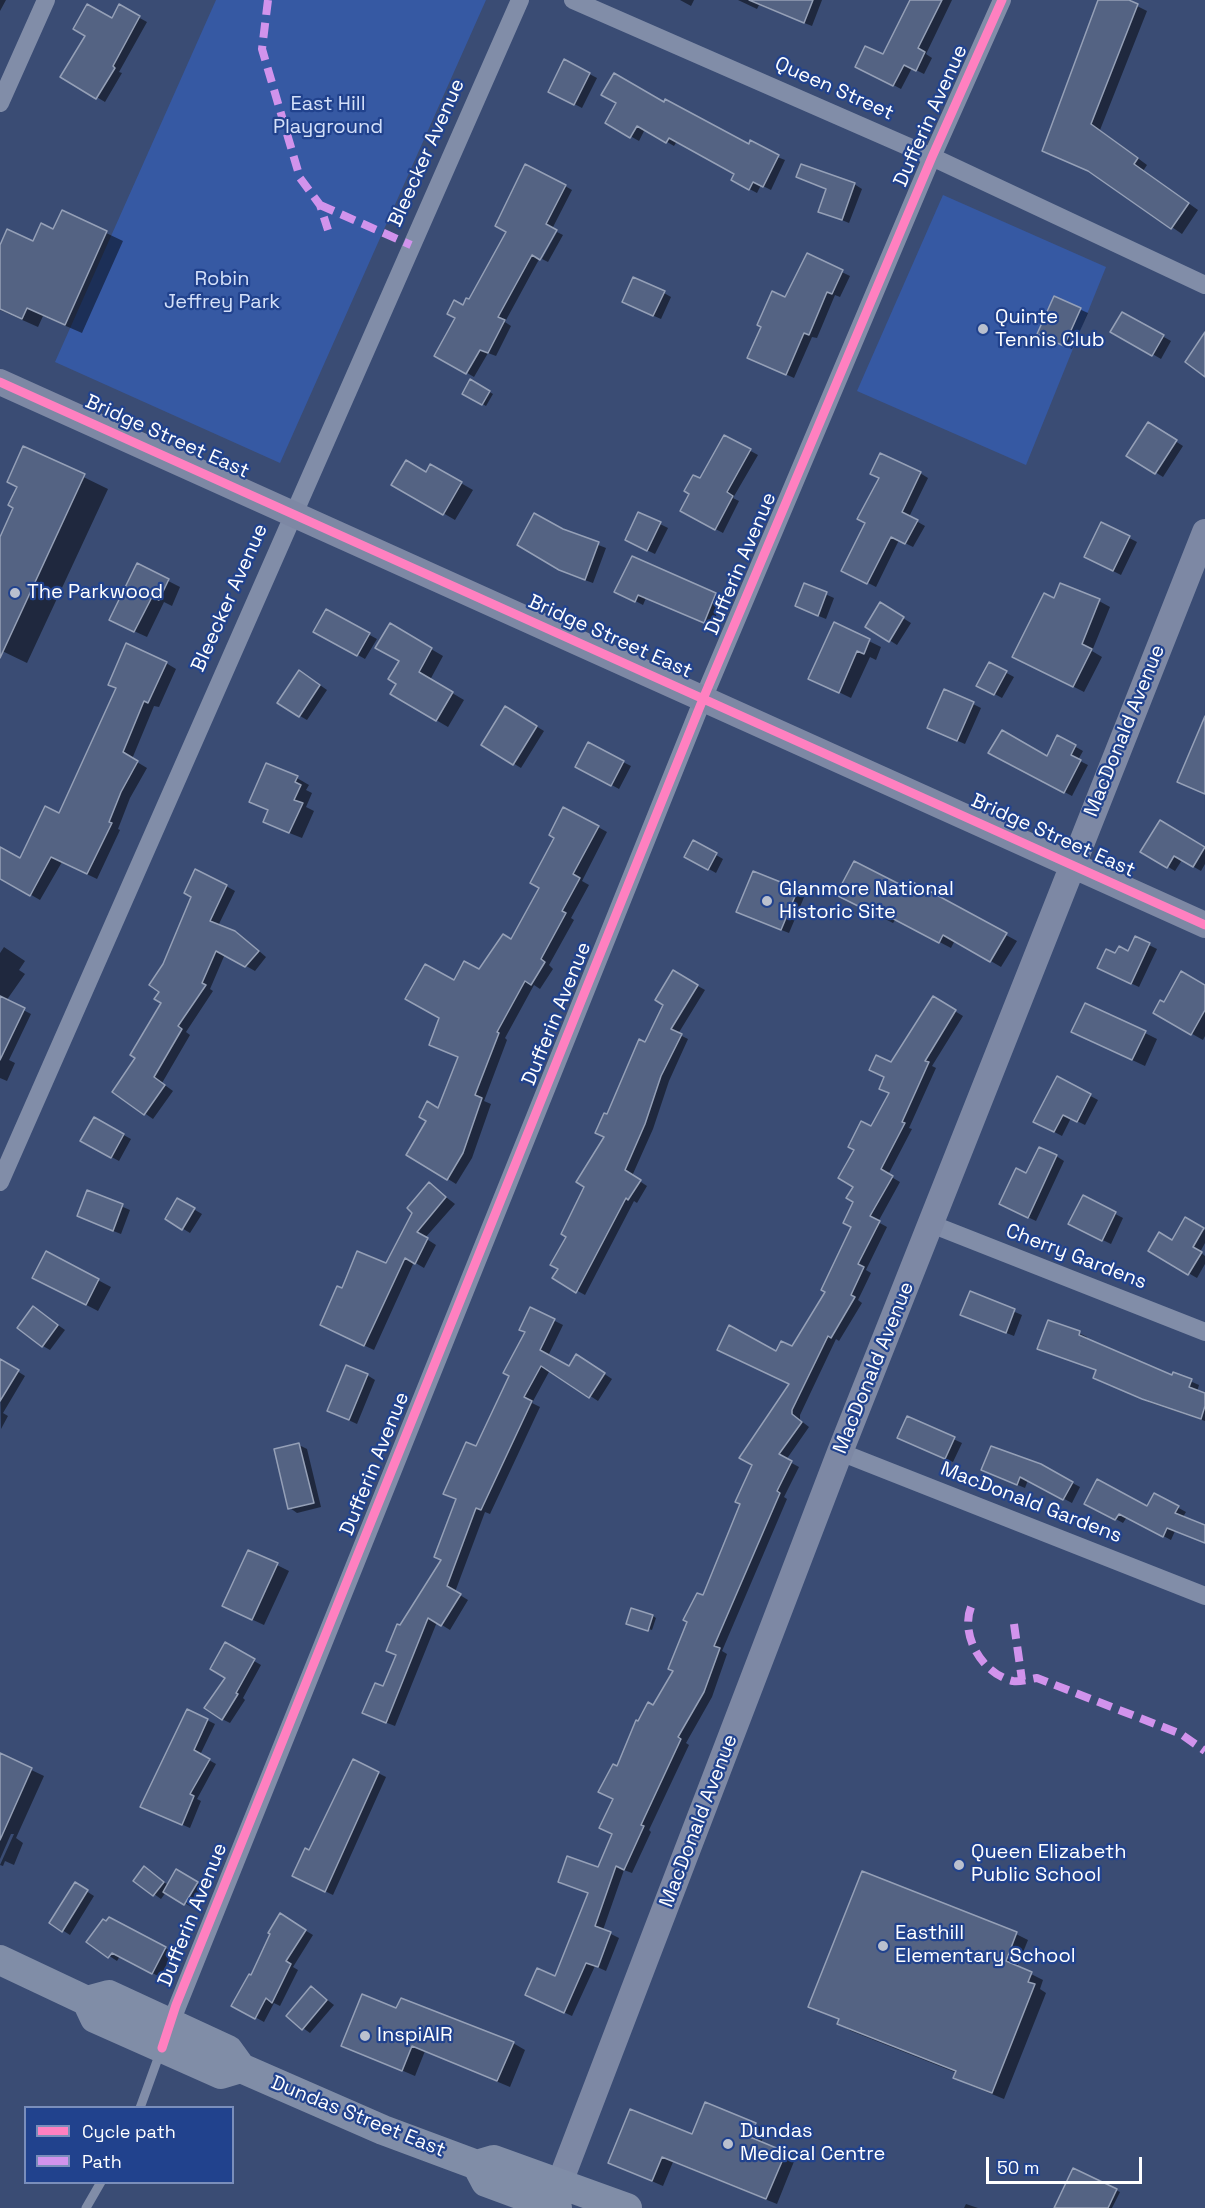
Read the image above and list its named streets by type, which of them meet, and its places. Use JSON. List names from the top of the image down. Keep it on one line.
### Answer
{"streets":{"main road":["Dundas Street East"],"street":["Queen Street","Dufferin Avenue","Bleecker Avenue","Bridge Street East","MacDonald Avenue","Cherry Gardens","MacDonald Gardens"]},"crossings":[["Queen Street","Dufferin Avenue"],["Dufferin Avenue","Bridge Street East"],["Dufferin Avenue","Dundas Street East"],["Bleecker Avenue","Bridge Street East"],["Bridge Street East","MacDonald Avenue"],["MacDonald Avenue","Cherry Gardens"],["MacDonald Avenue","MacDonald Gardens"],["MacDonald Avenue","Dundas Street East"]],"parks":["East Hill Playground","Robin Jeffrey Park"],"places":["Quinte Tennis Club","The Parkwood","Glanmore National Historic Site","Queen Elizabeth Public School","Easthill Elementary School","InspiAIR","Dundas Medical Centre"],"legend":["Cycle path","Path"],"scale_bar":"50 m"}
